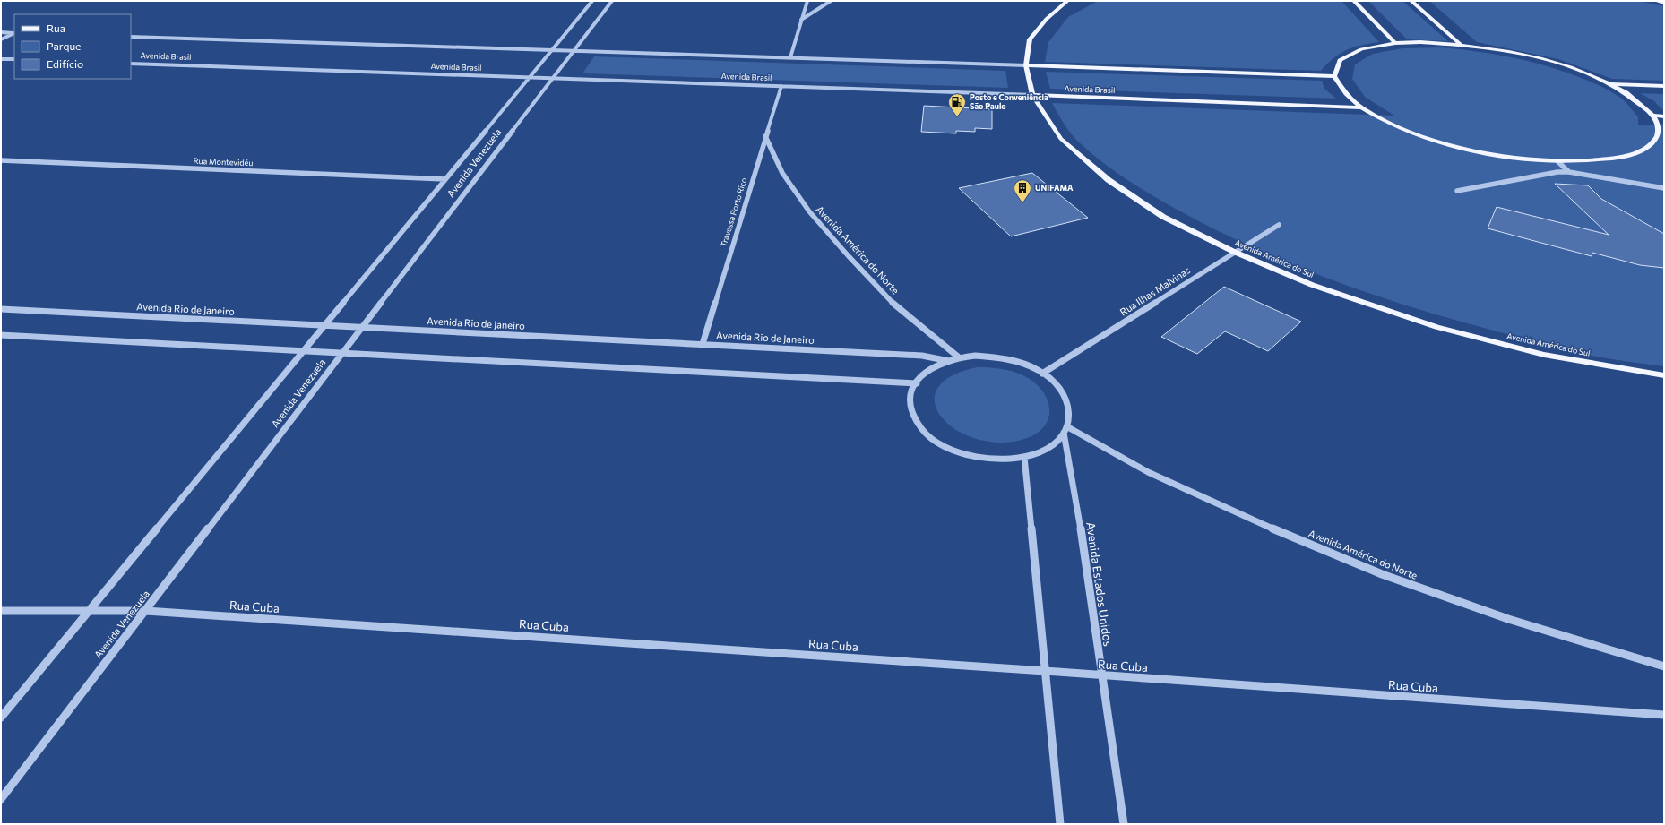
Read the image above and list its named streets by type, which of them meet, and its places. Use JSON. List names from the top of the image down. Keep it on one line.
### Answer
{"streets":{"main road":["Avenida Brasil","Avenida América do Sul"],"street":["Rua Montevidéu","Avenida Venezuela","Travessa Porto Rico","Avenida América do Norte","Rua Ilhas Malvinas","Avenida Rio de Janeiro","Avenida Estados Unidos","Rua Cuba"]},"crossings":[["Avenida Brasil","Avenida Venezuela"],["Avenida Brasil","Travessa Porto Rico"],["Avenida Brasil","Avenida América do Sul"],["Rua Montevidéu","Avenida Venezuela"],["Avenida Venezuela","Avenida Rio de Janeiro"],["Avenida Venezuela","Rua Cuba"],["Travessa Porto Rico","Avenida América do Norte"],["Travessa Porto Rico","Avenida Rio de Janeiro"],["Avenida América do Norte","Avenida Estados Unidos"],["Avenida América do Sul","Rua Ilhas Malvinas"],["Rua Ilhas Malvinas","Avenida Estados Unidos"],["Avenida Rio de Janeiro","Avenida Estados Unidos"],["Avenida Estados Unidos","Rua Cuba"]],"places":{"fuel station":["Posto e Conveniência São Paulo"],"building":["UNIFAMA"]},"legend":["Rua","Parque","Edifício"]}
